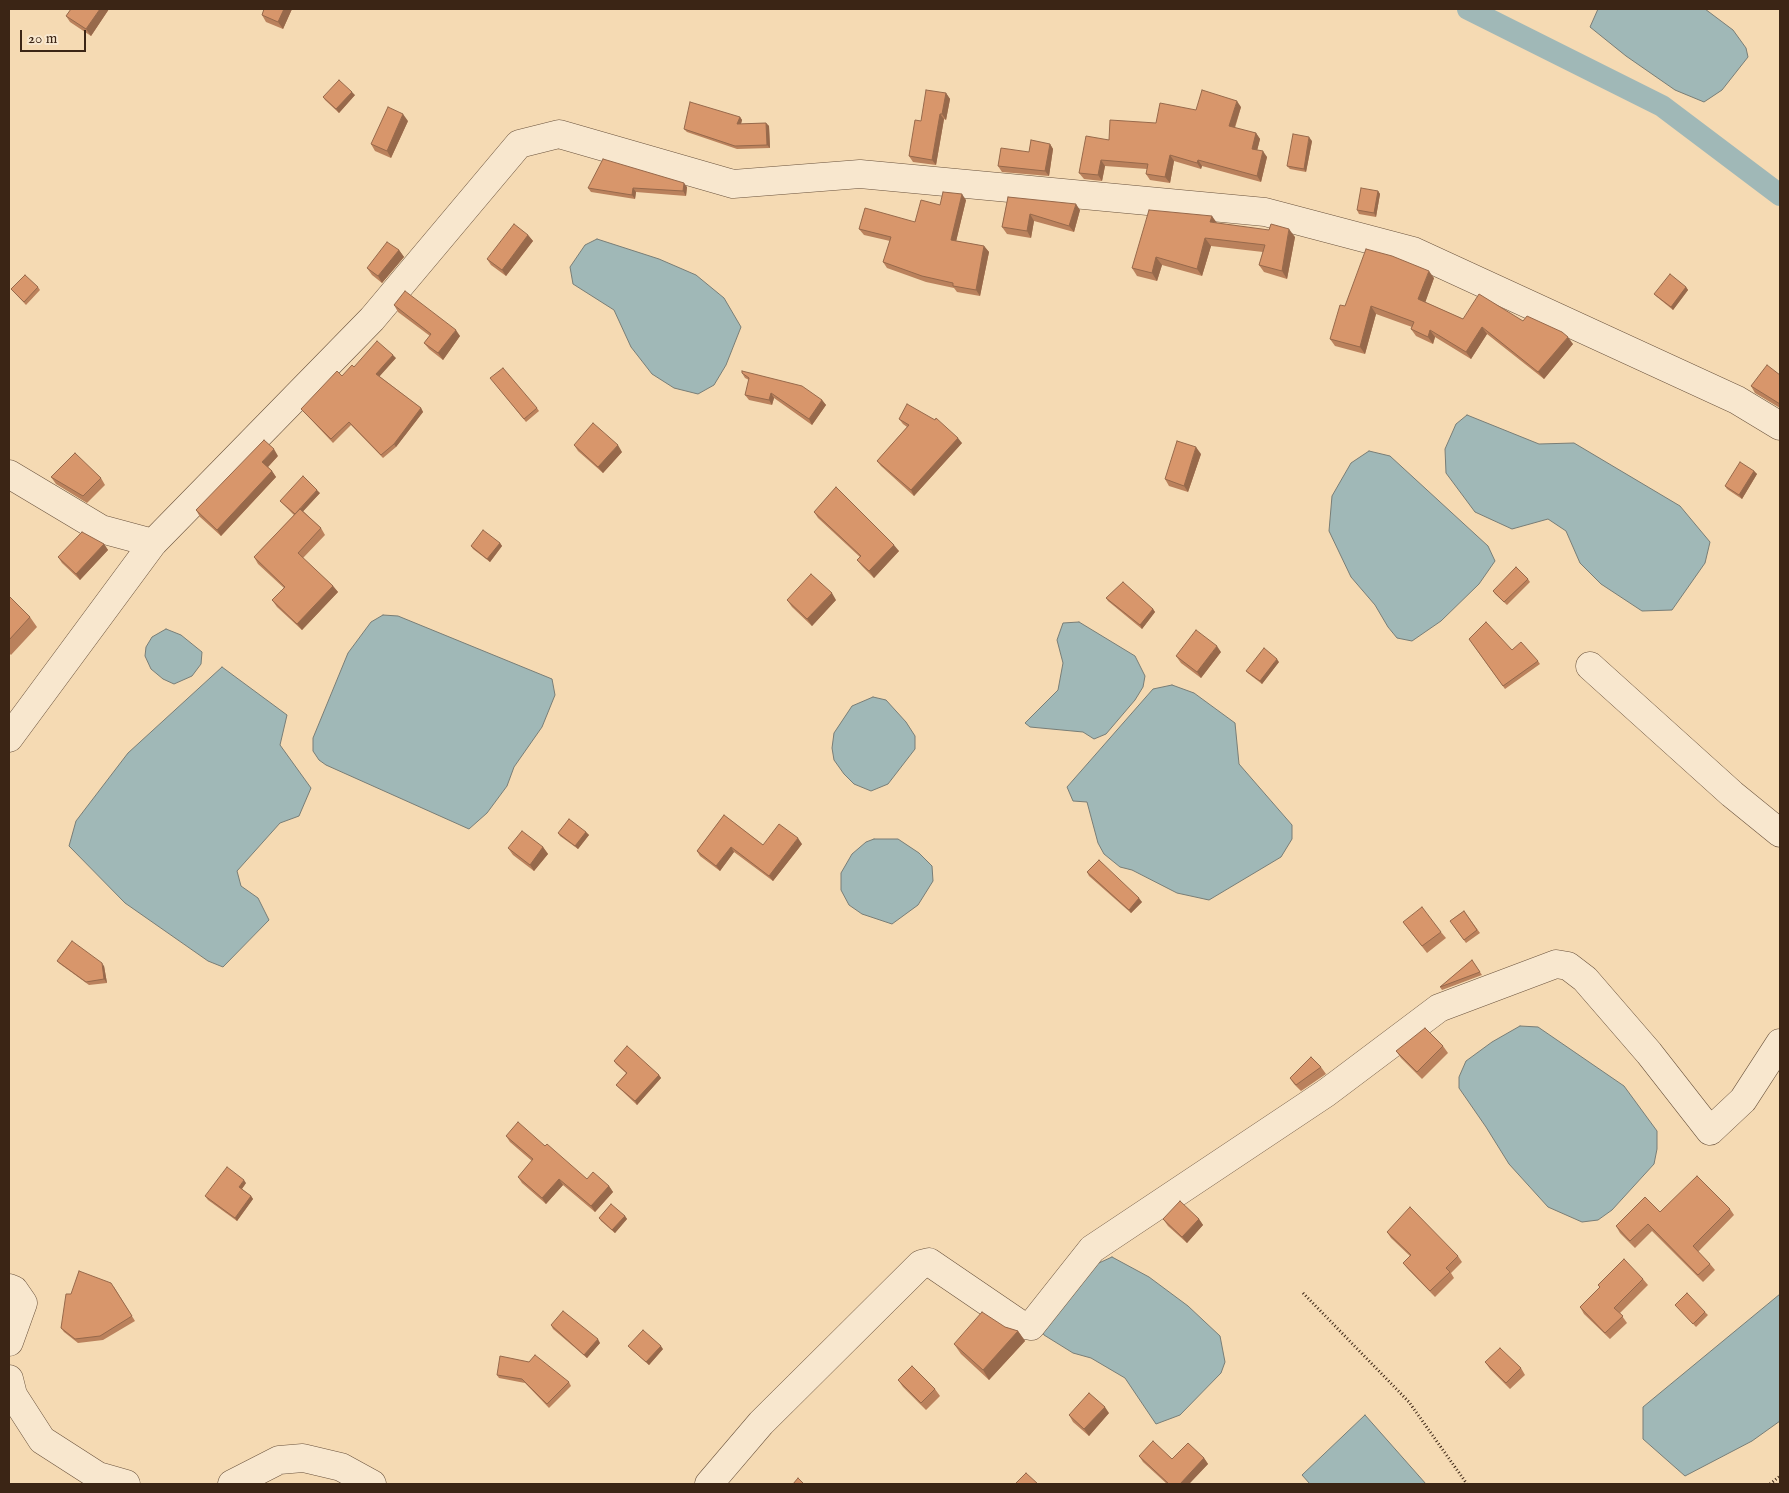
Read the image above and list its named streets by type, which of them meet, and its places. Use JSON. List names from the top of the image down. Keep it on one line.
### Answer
{"scale_bar":"20 m"}
